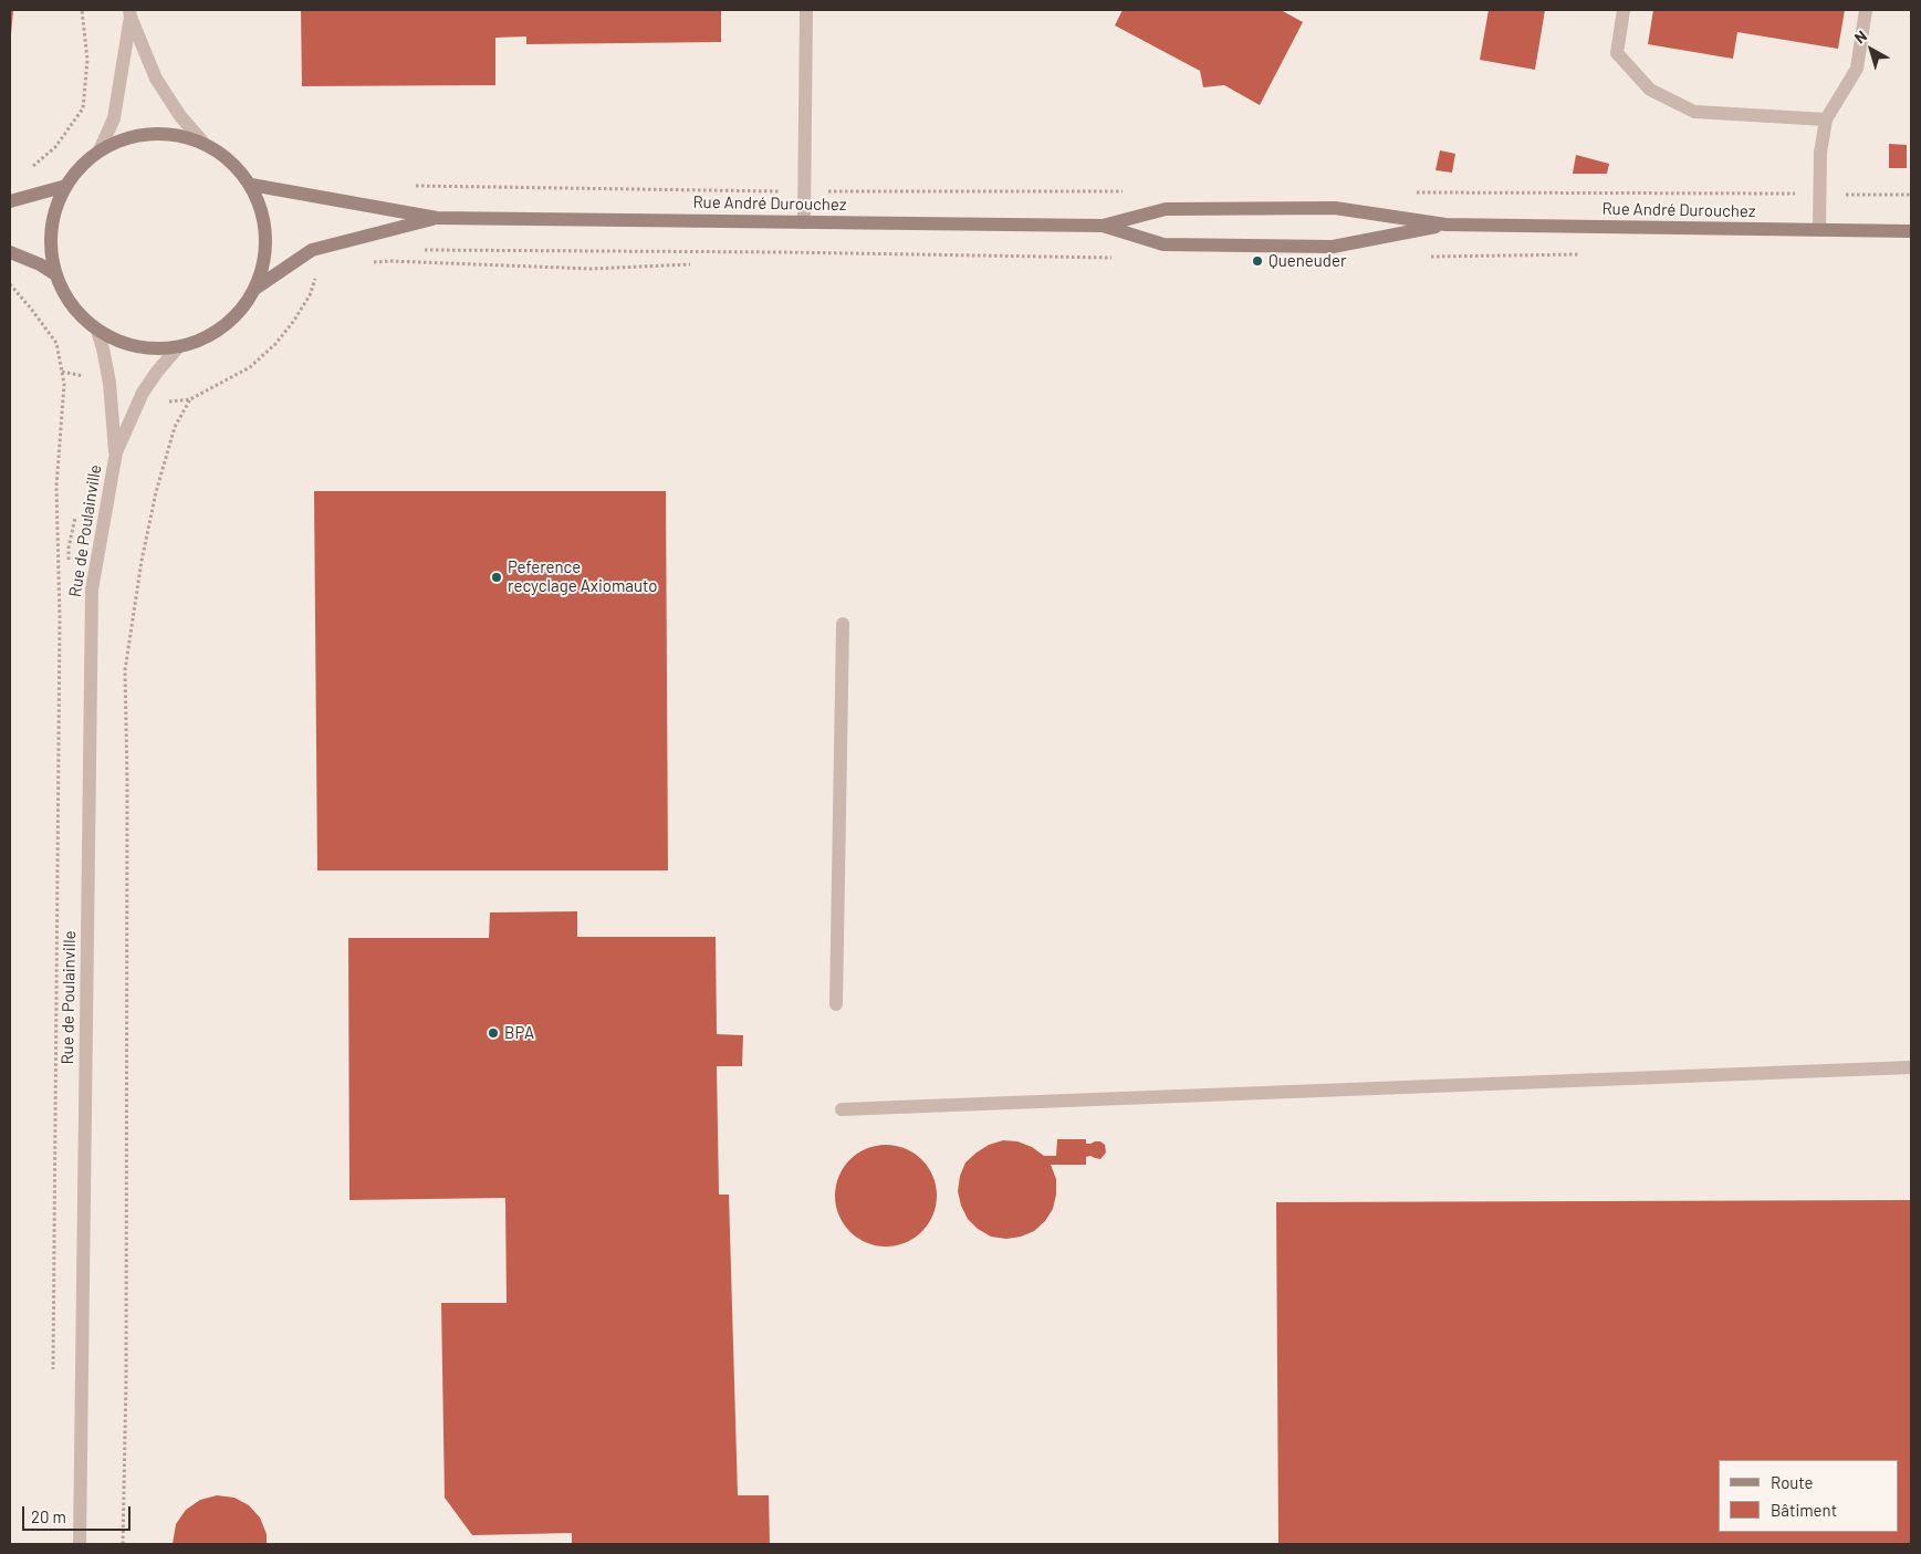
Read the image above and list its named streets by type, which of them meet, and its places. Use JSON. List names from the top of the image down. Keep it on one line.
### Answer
{"streets":{"main road":["Rue André Durouchez"],"street":["Rue de Poulainville"]},"places":["Queneuder","Peference recyclage Axiomauto","BPA"],"legend":["Route","Bâtiment"],"scale_bar":"20 m","north":"top left"}
